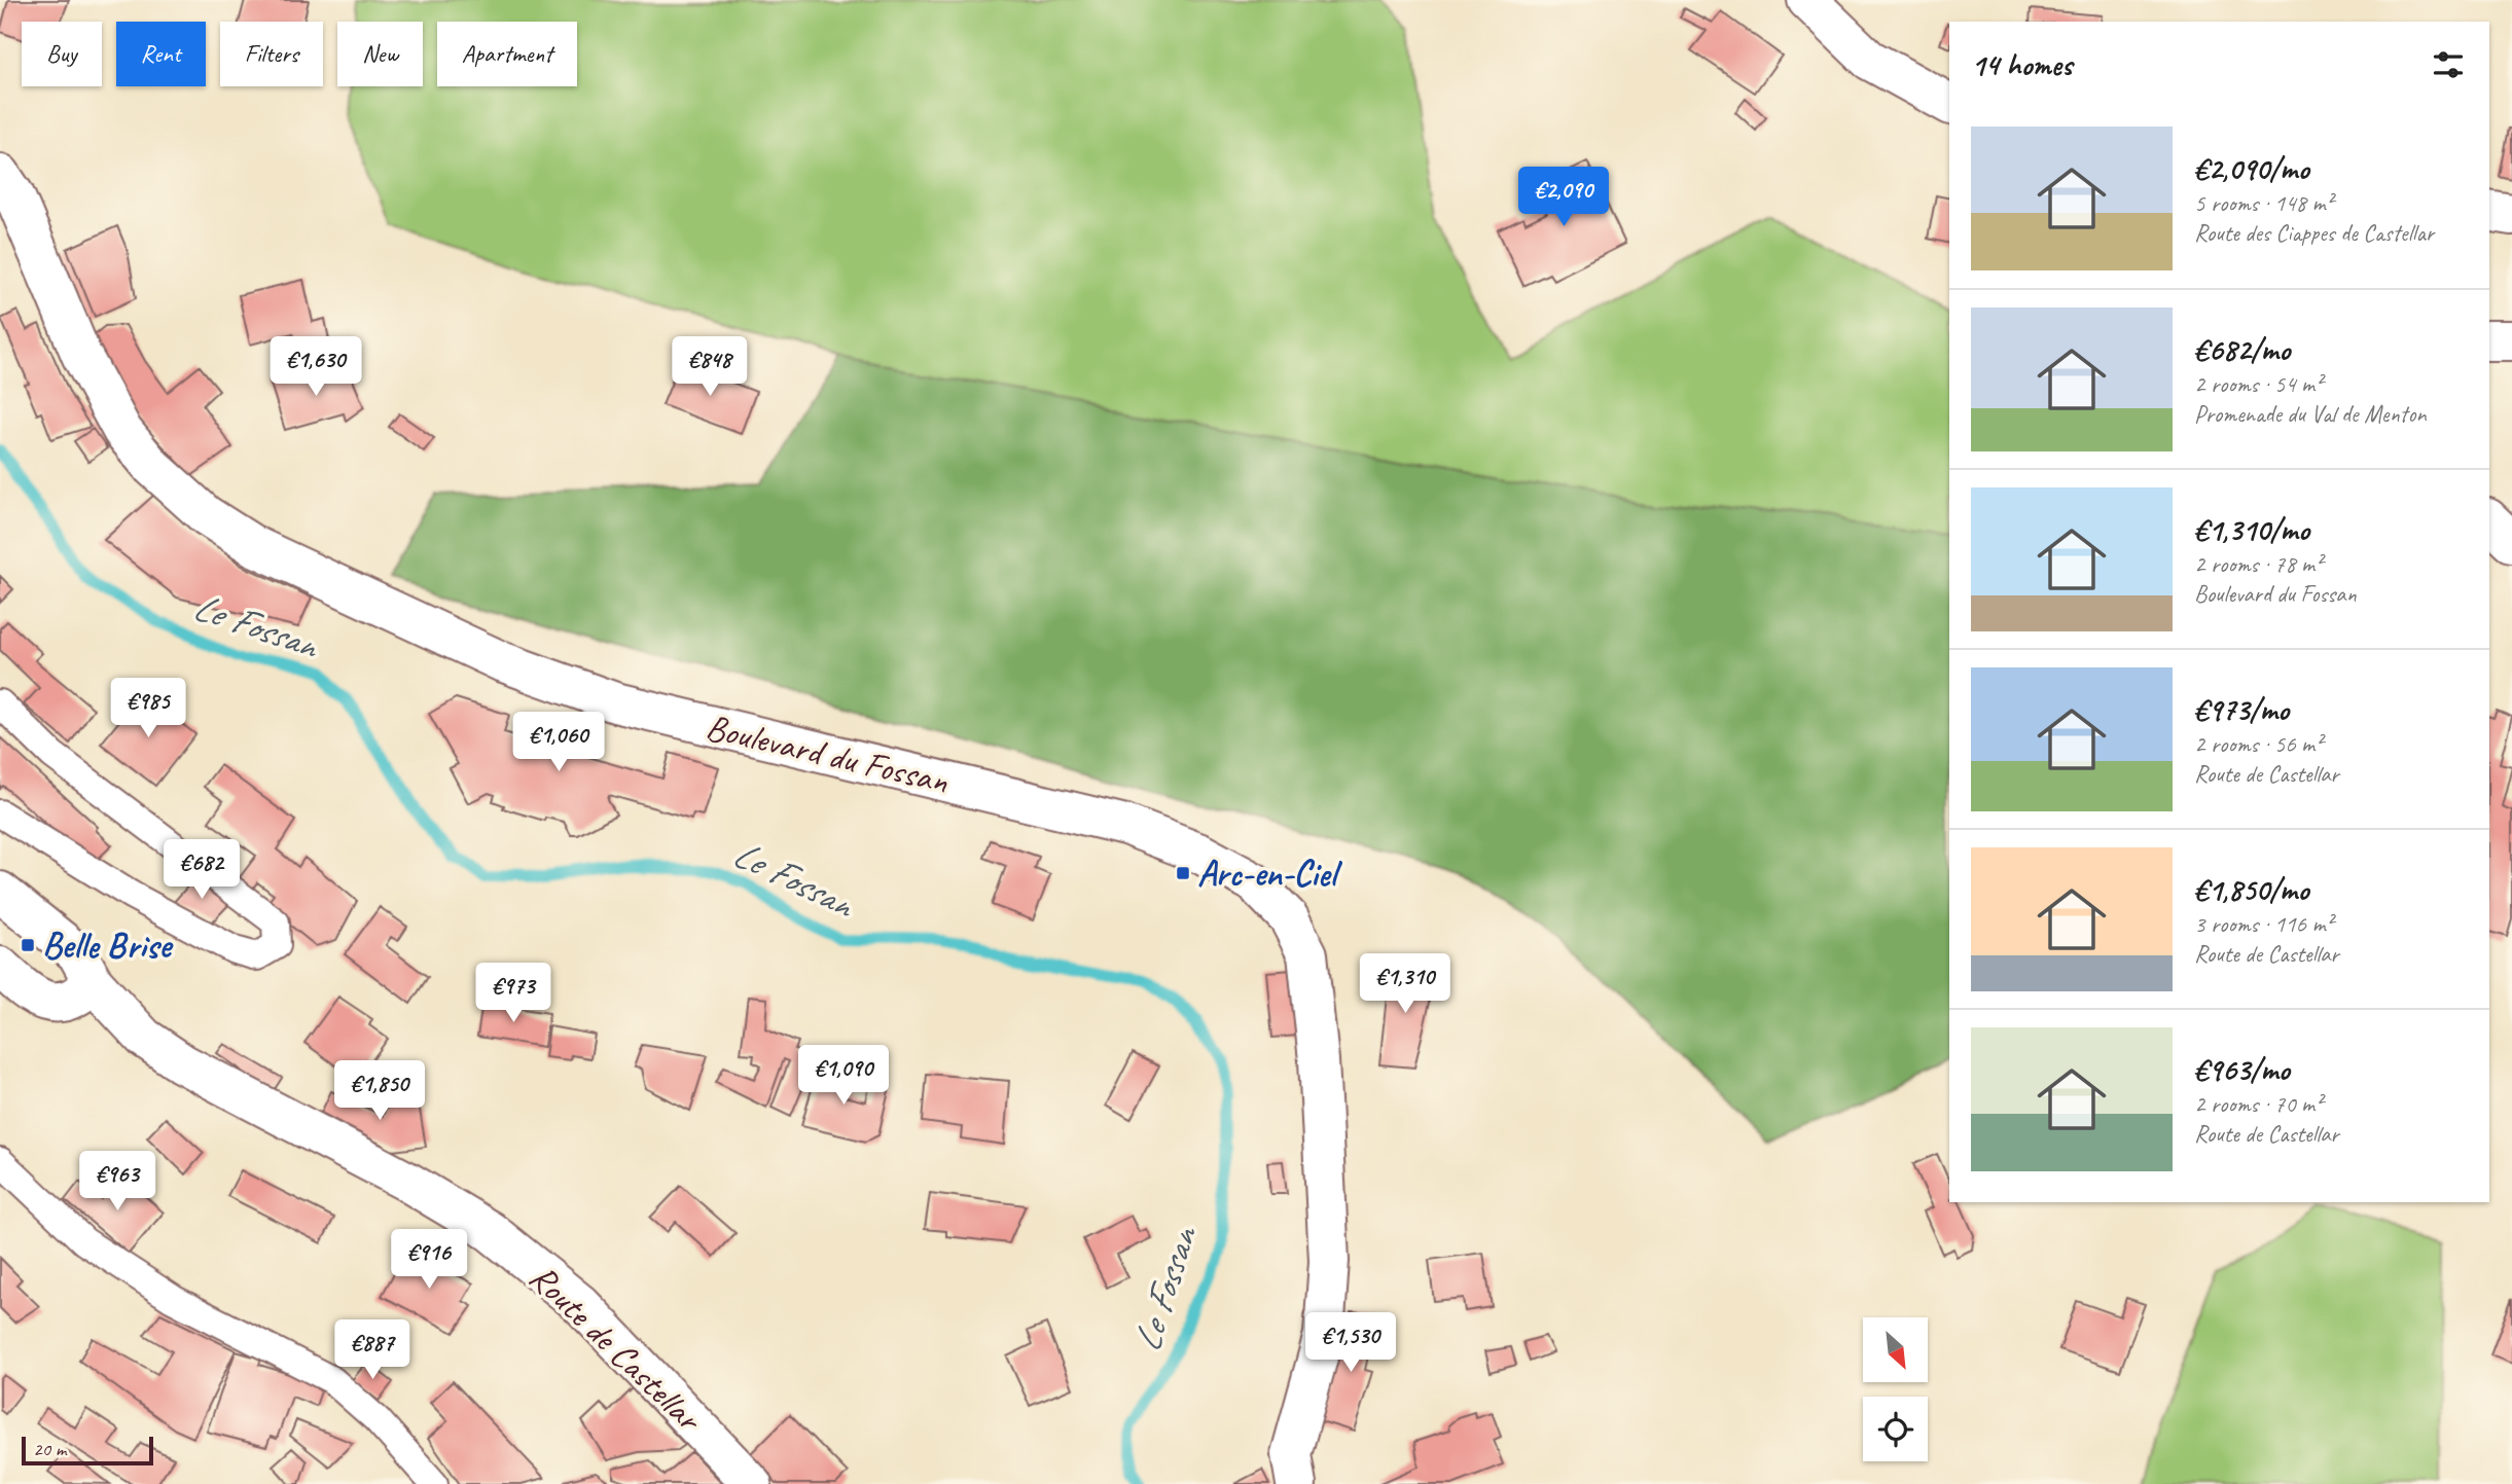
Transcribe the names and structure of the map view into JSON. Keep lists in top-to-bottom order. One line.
{"streets":{"street":["Boulevard du Fossan","Route de Castellar"]},"water":["Le Fossan"],"places":{"transit":["Arc-en-Ciel","Belle Brise"]},"scale_bar":"20 m","north":"bottom right","page":{"chip":["Buy","Rent","Filters","New","Apartment"],"heading":"14 homes","list":[{"name":"€2,090/mo","note":"5 rooms · 148 m² · Route des Ciappes de Castellar"},{"name":"€682/mo","note":"2 rooms · 54 m² · Promenade du Val de Menton"},{"name":"€1,310/mo","note":"2 rooms · 78 m² · Boulevard du Fossan"},{"name":"€973/mo","note":"2 rooms · 56 m² · Route de Castellar"},{"name":"€1,850/mo","note":"3 rooms · 116 m² · Route de Castellar"},{"name":"€963/mo","note":"2 rooms · 70 m² · Route de Castellar"}],"price":["€2,090","€1,630","€848","€985","€1,060","€682","€1,310","€973","€1,090","€1,850","€963","€916","€1,530","€887"],"scale":"20 m"}}
